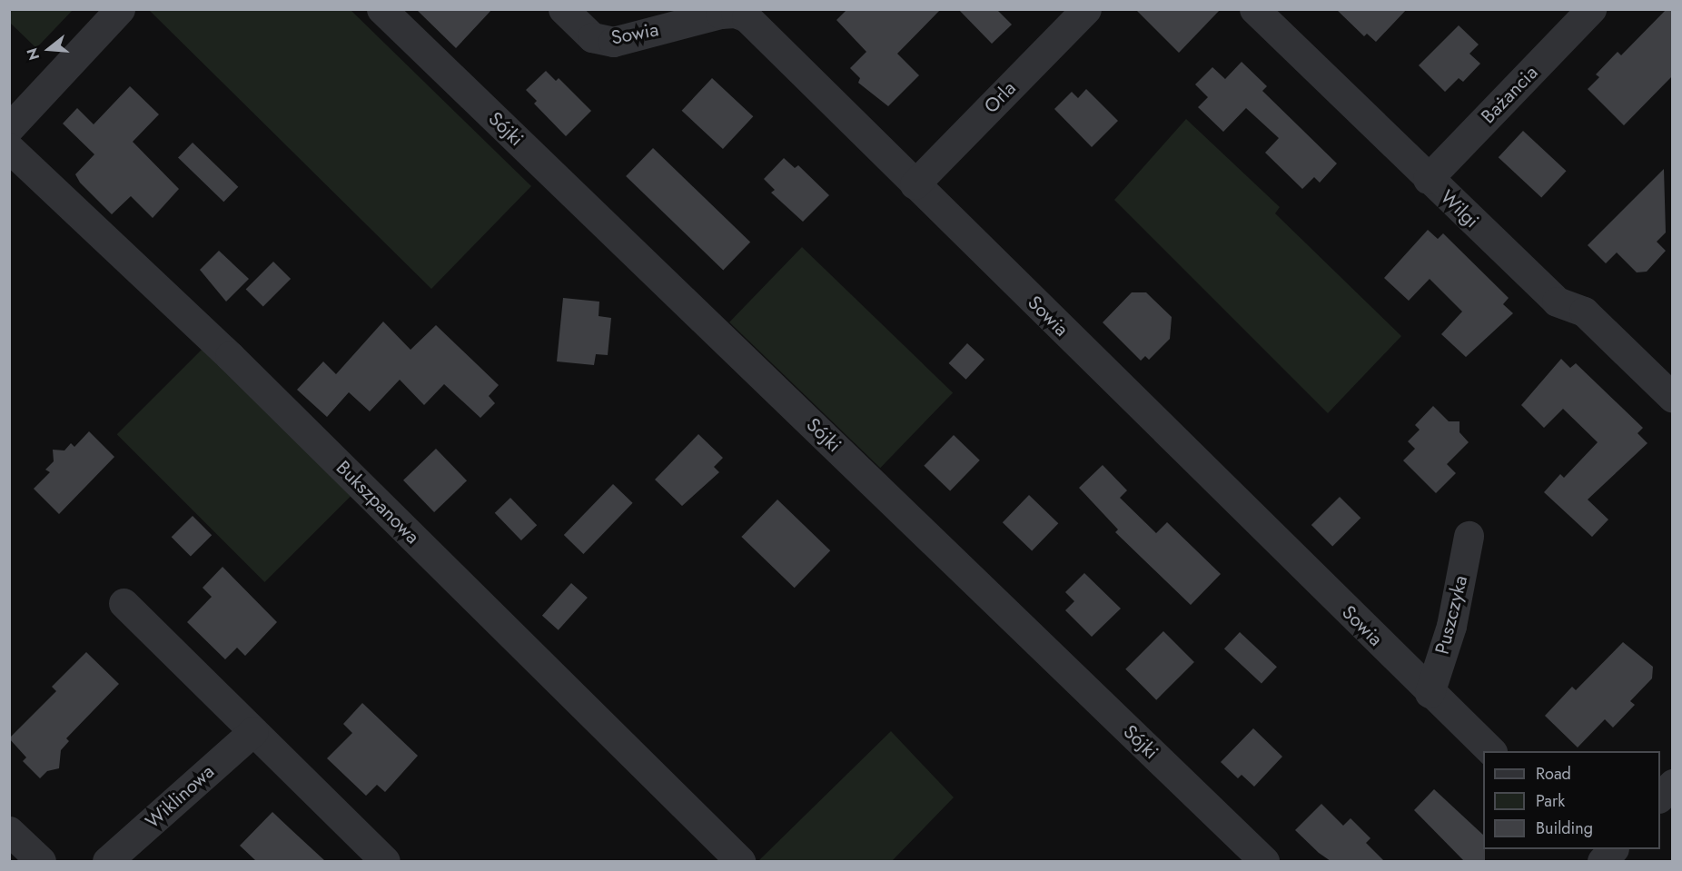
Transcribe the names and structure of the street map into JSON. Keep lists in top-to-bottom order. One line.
{"streets":{"street":["Sowia","Bażancia","Orla","Sójki","Wilgi","Bukszpanowa","Puszczyka","Wiklinowa"]},"crossings":[["Sowia","Orla"],["Sowia","Puszczyka"],["Bażancia","Wilgi"]],"legend":["Road","Park","Building"],"north":"left"}
